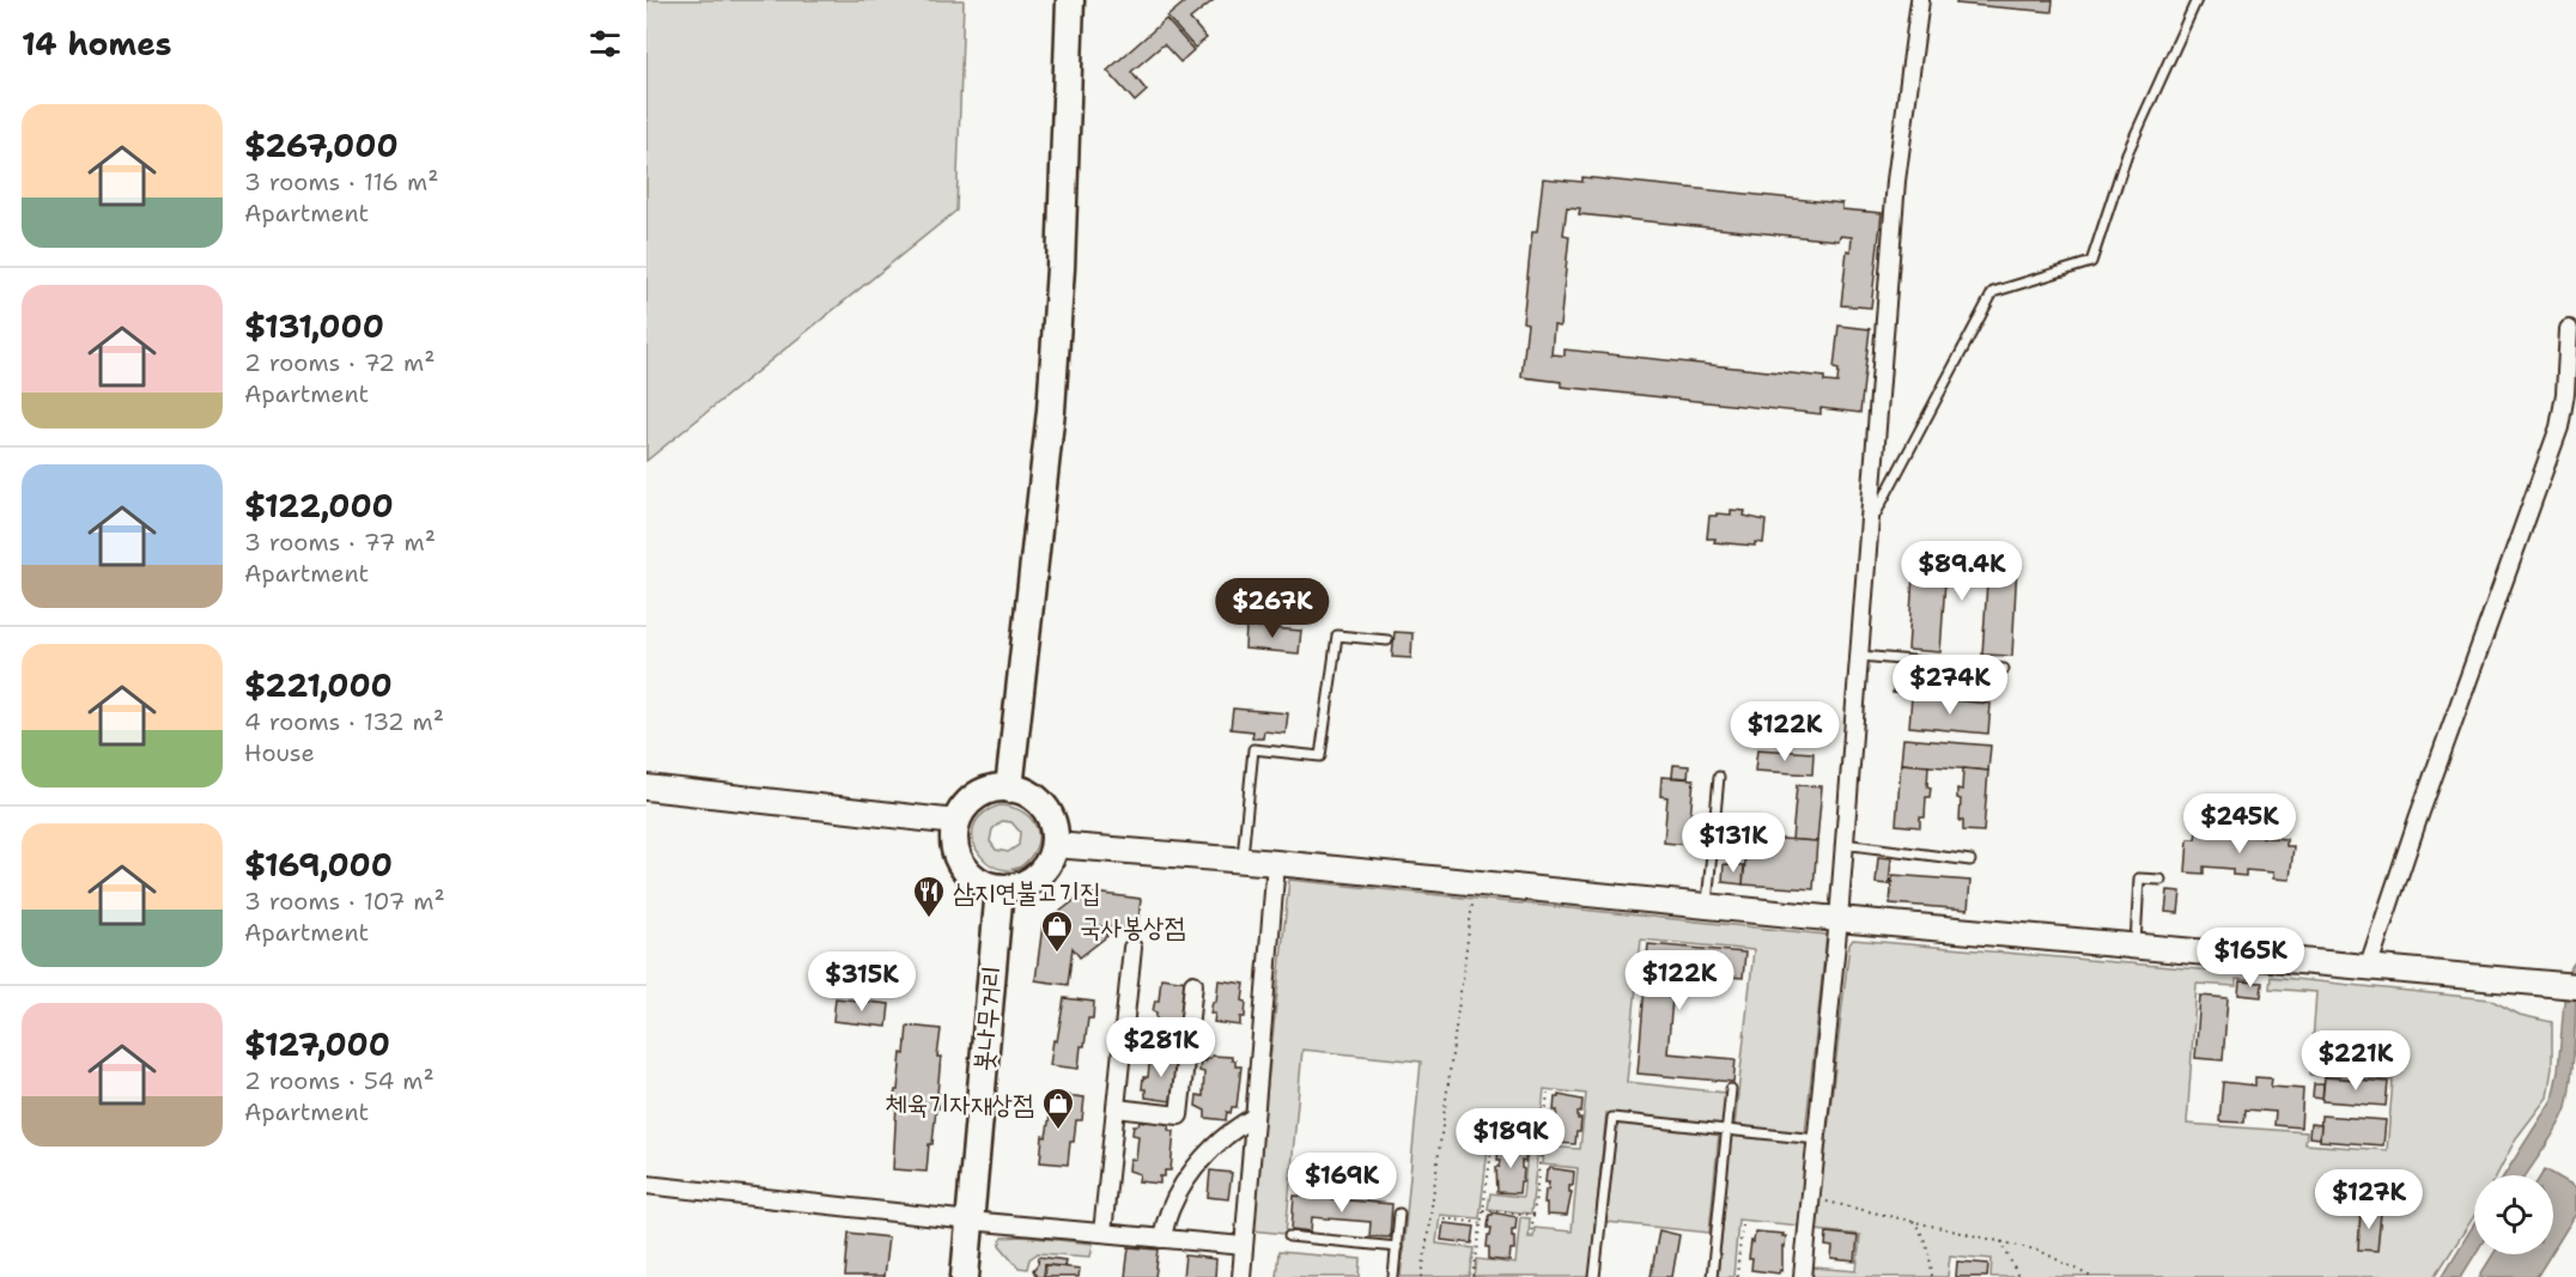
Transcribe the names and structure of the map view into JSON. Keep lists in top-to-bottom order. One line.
{"streets":{"main road":["봇나무거리"]},"places":{"restaurant":["삼지연불고기집"],"shop":["국사봉상점","체육기자재상점"]},"page":{"heading":"14 homes","list":[{"name":"$267,000","note":"3 rooms · 116 m² · Apartment"},{"name":"$131,000","note":"2 rooms · 72 m² · Apartment"},{"name":"$122,000","note":"3 rooms · 77 m² · Apartment"},{"name":"$221,000","note":"4 rooms · 132 m² · House"},{"name":"$169,000","note":"3 rooms · 107 m² · Apartment"},{"name":"$127,000","note":"2 rooms · 54 m² · Apartment"}],"price":["$89.4K","$267K","$274K","$122K","$245K","$131K","$165K","$122K","$315K","$281K","$221K","$189K","$169K","$127K"]}}
